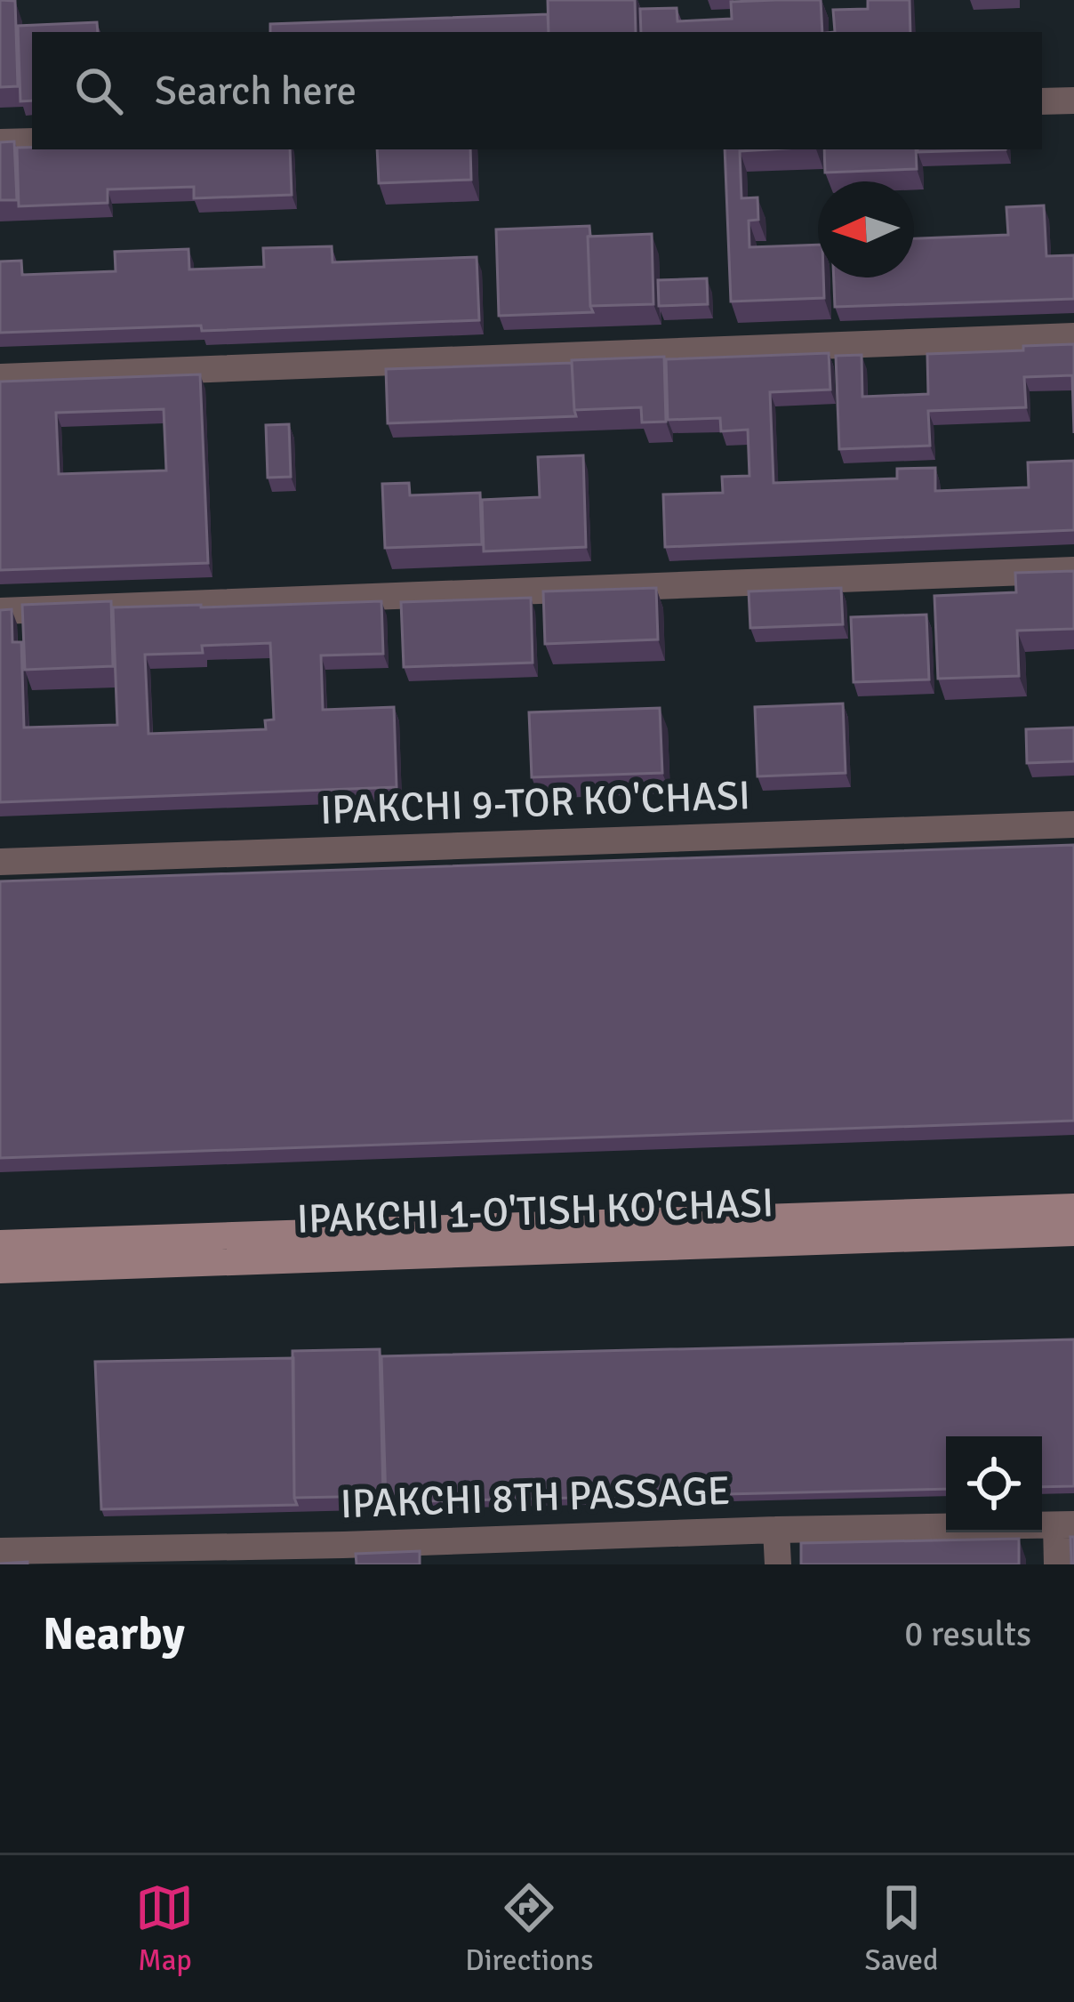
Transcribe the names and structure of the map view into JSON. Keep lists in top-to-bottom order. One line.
{"streets":{"main road":["IPAKCHI 1-O'TISH KO'CHASI"],"street":["IPAKCHI 9-TOR KO'CHASI","IPAKCHI 8TH PASSAGE"]},"north":"left","page":{"search":"Search here","heading":["Nearby","0 results"],"nav":["Map","Directions","Saved"]}}
